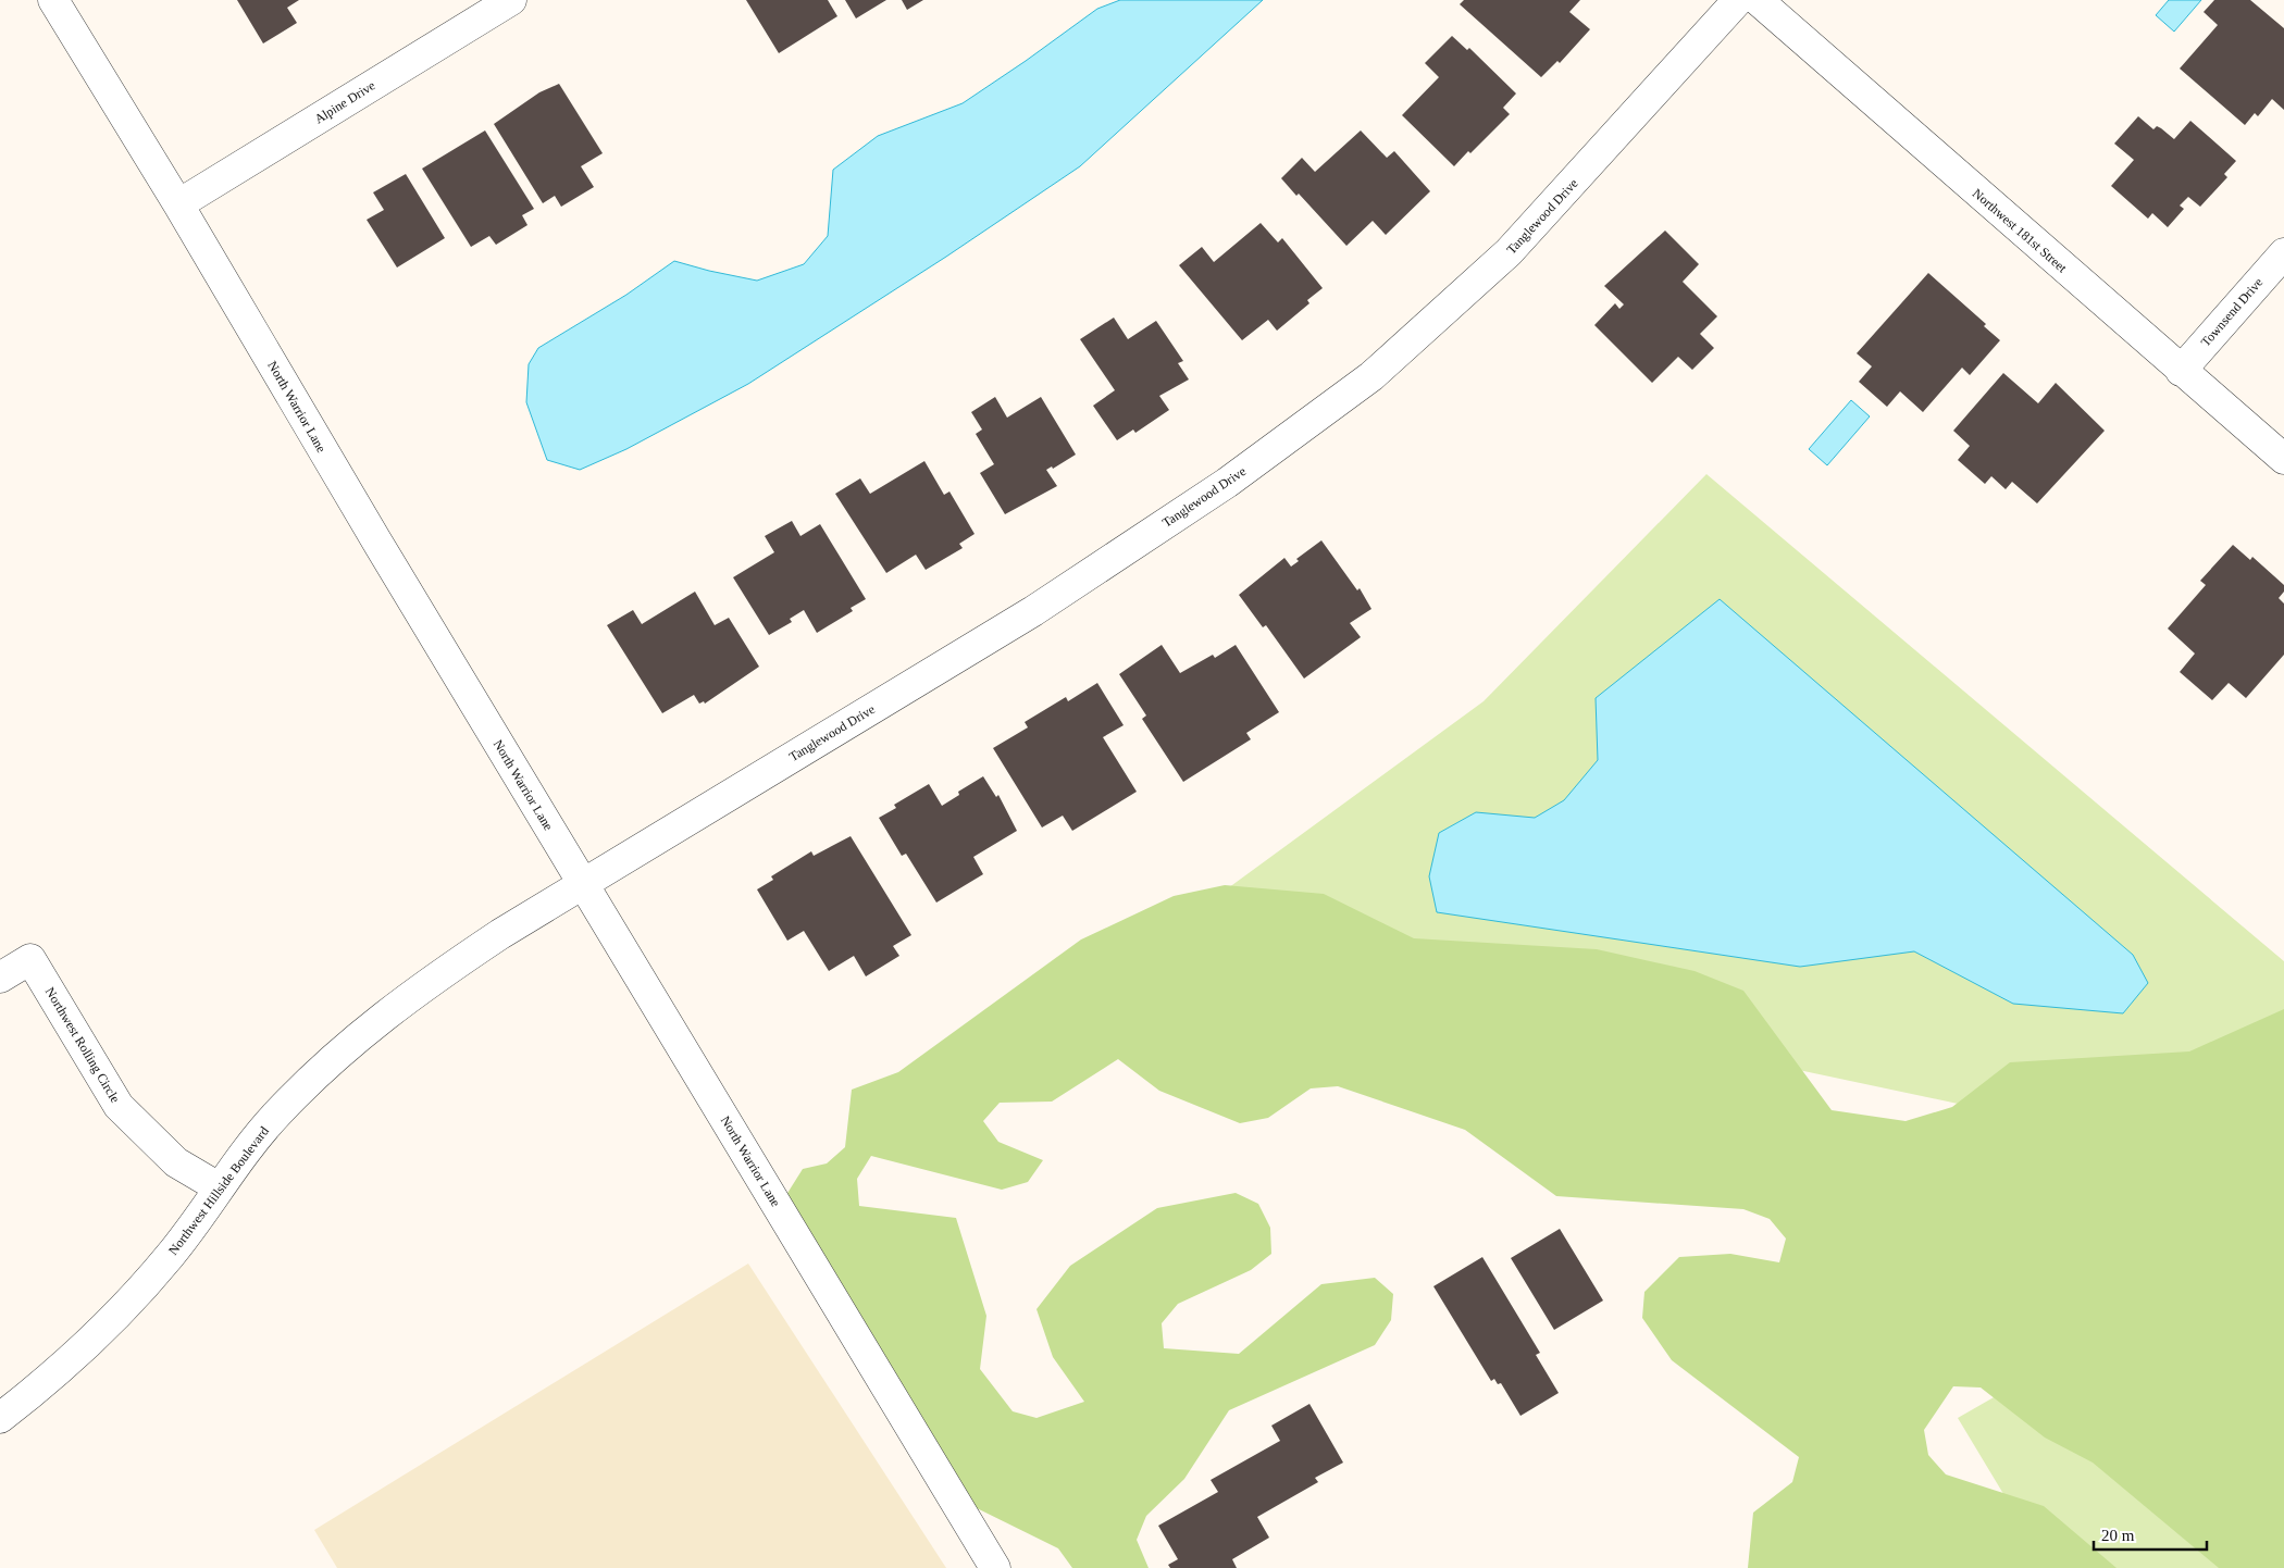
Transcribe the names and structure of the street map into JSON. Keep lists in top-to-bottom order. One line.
{"streets":{"street":["Alpine Drive","Tanglewood Drive","Northwest 181st Street","Townsend Drive","North Warrior Lane","Northwest Rolling Circle","Northwest Hillside Boulevard"]},"crossings":[["Alpine Drive","North Warrior Lane"],["Tanglewood Drive","North Warrior Lane"],["Tanglewood Drive","Northwest Hillside Boulevard"],["Northwest 181st Street","Townsend Drive"],["North Warrior Lane","Northwest Hillside Boulevard"],["Northwest Rolling Circle","Northwest Hillside Boulevard"]],"scale_bar":"20 m"}
